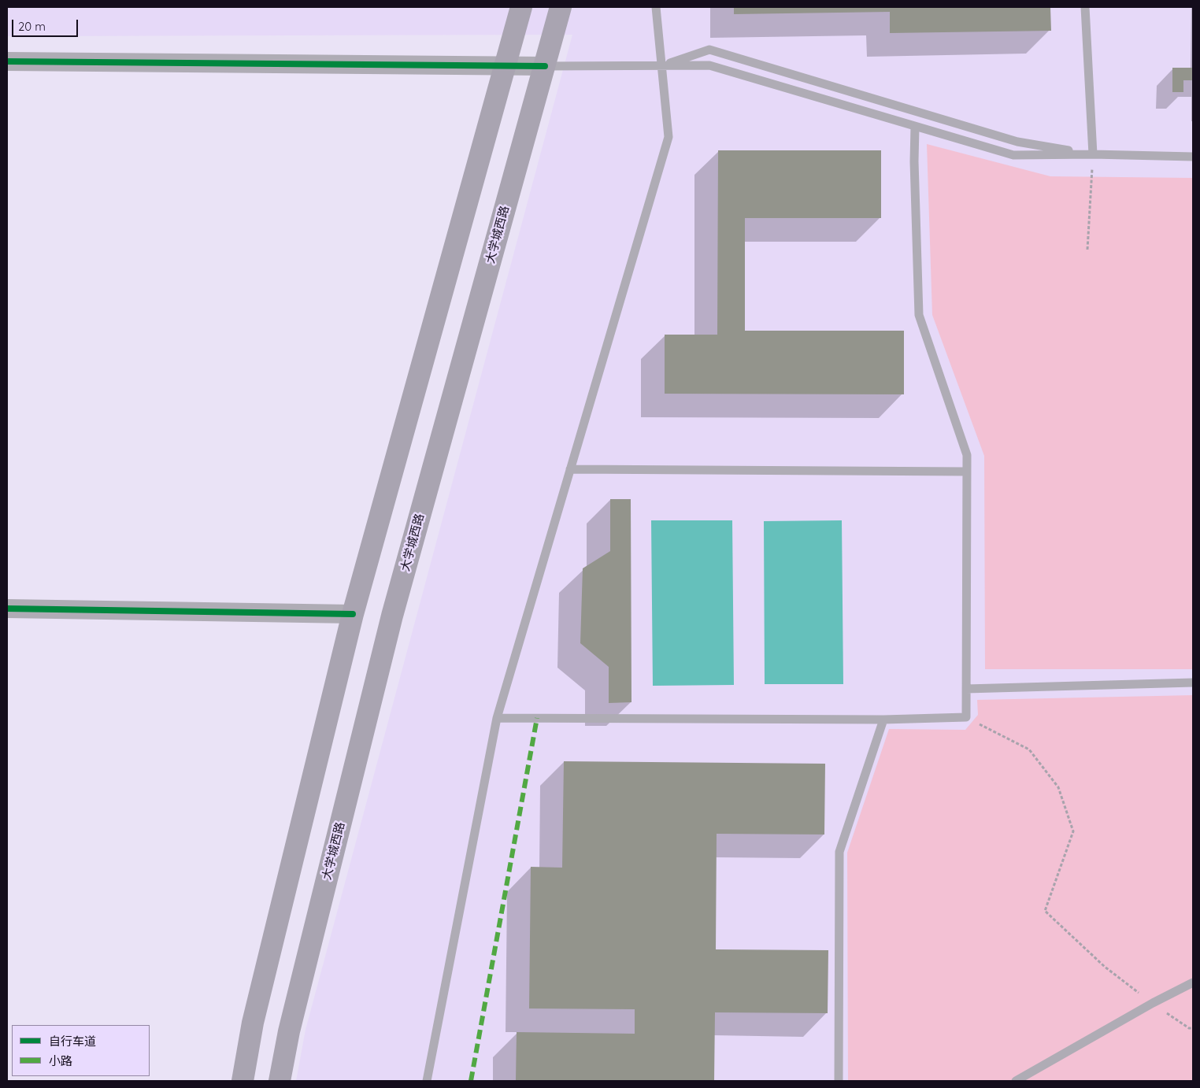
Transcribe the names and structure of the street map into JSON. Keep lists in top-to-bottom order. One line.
{"streets":{"main road":["大学城西路"]},"legend":["自行车道","小路"],"scale_bar":"20 m"}
